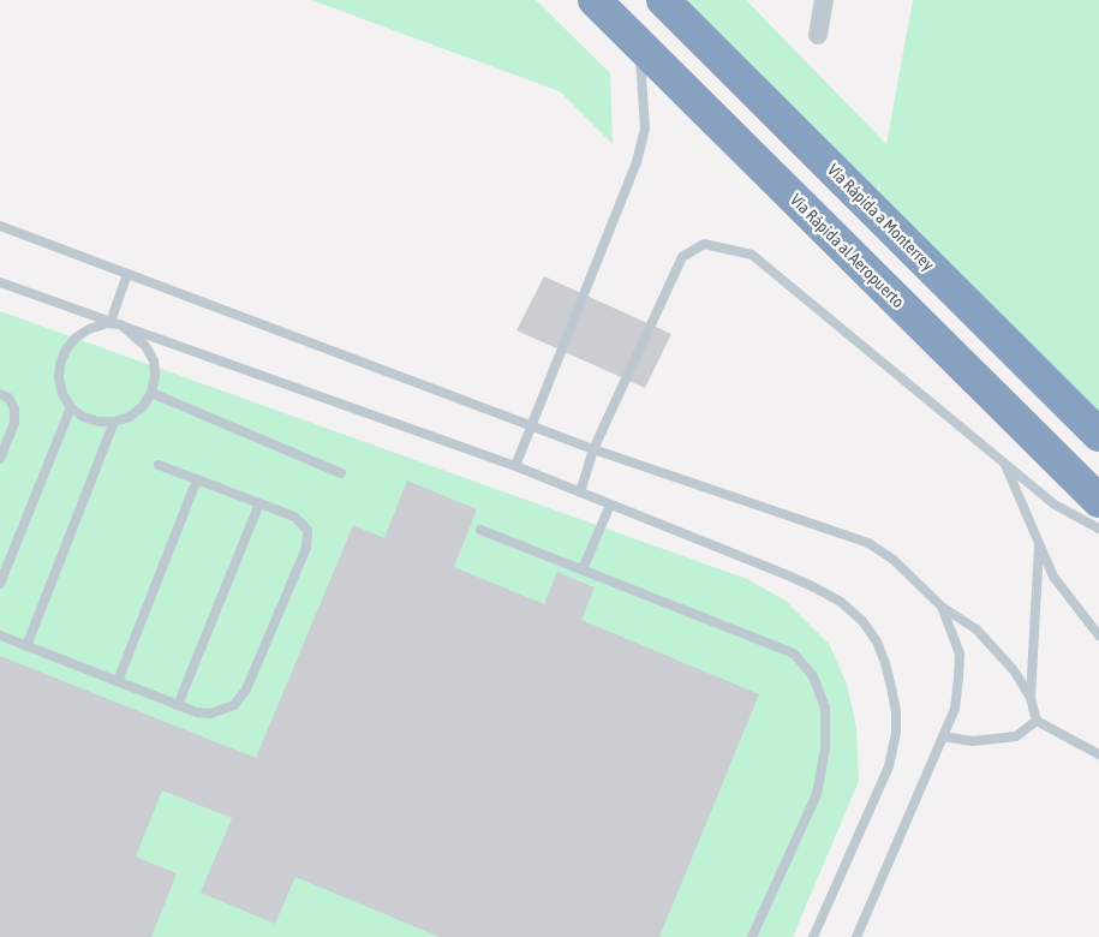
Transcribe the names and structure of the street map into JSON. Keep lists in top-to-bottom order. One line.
{"streets":{"highway":["Vía Rápida a Monterrey","Vía Rápida al Aeropuerto"]}}
